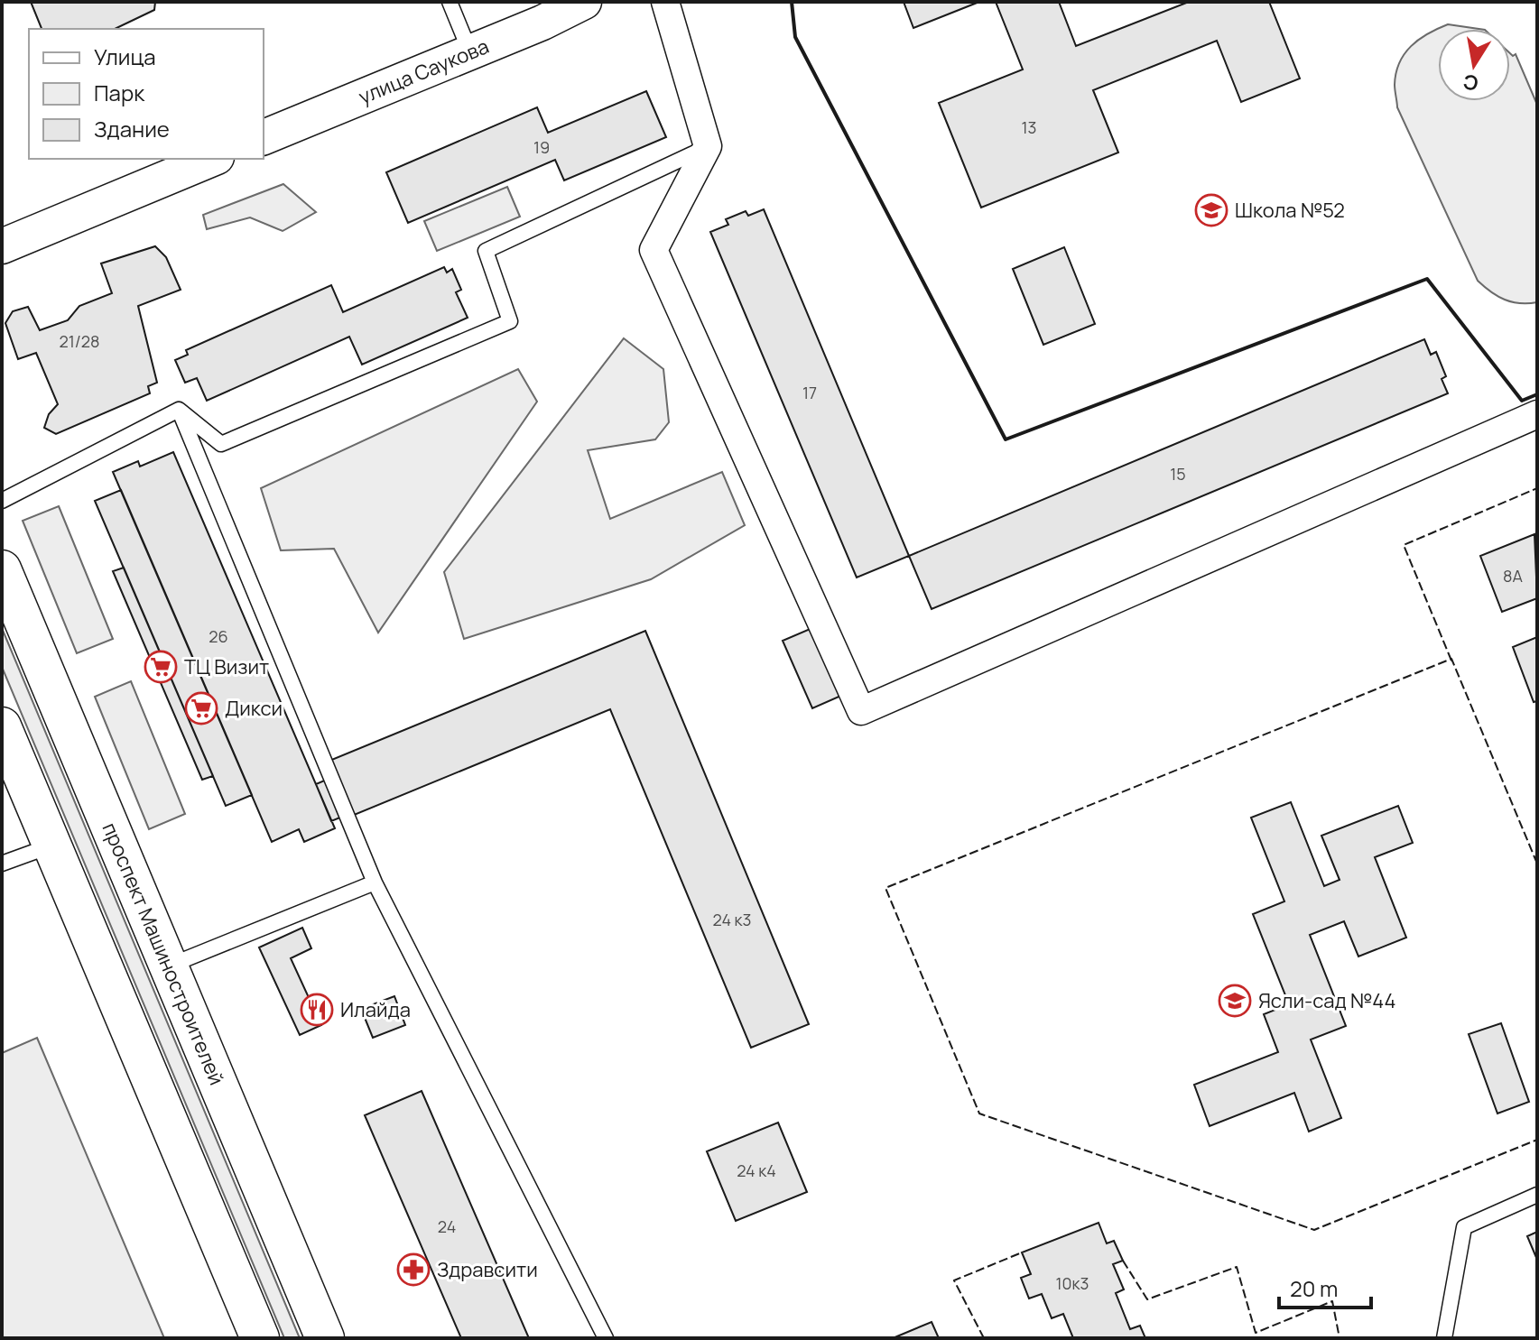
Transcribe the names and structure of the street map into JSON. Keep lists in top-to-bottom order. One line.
{"streets":{"main road":["проспект Машиностроителей"],"street":["улица Саукова"]},"places":{"school or university":["Школа №52","Ясли-сад №44"],"supermarket":["ТЦ Визит","Дикси"],"restaurant":["Илайда"],"pharmacy":["Здравсити"]},"house_numbers":["13","19","21/28","17","15","8А","26","24 к3","24 к4","24","10к3"],"legend":["Улица","Парк","Здание"],"scale_bar":"20 m","north":"bottom"}
